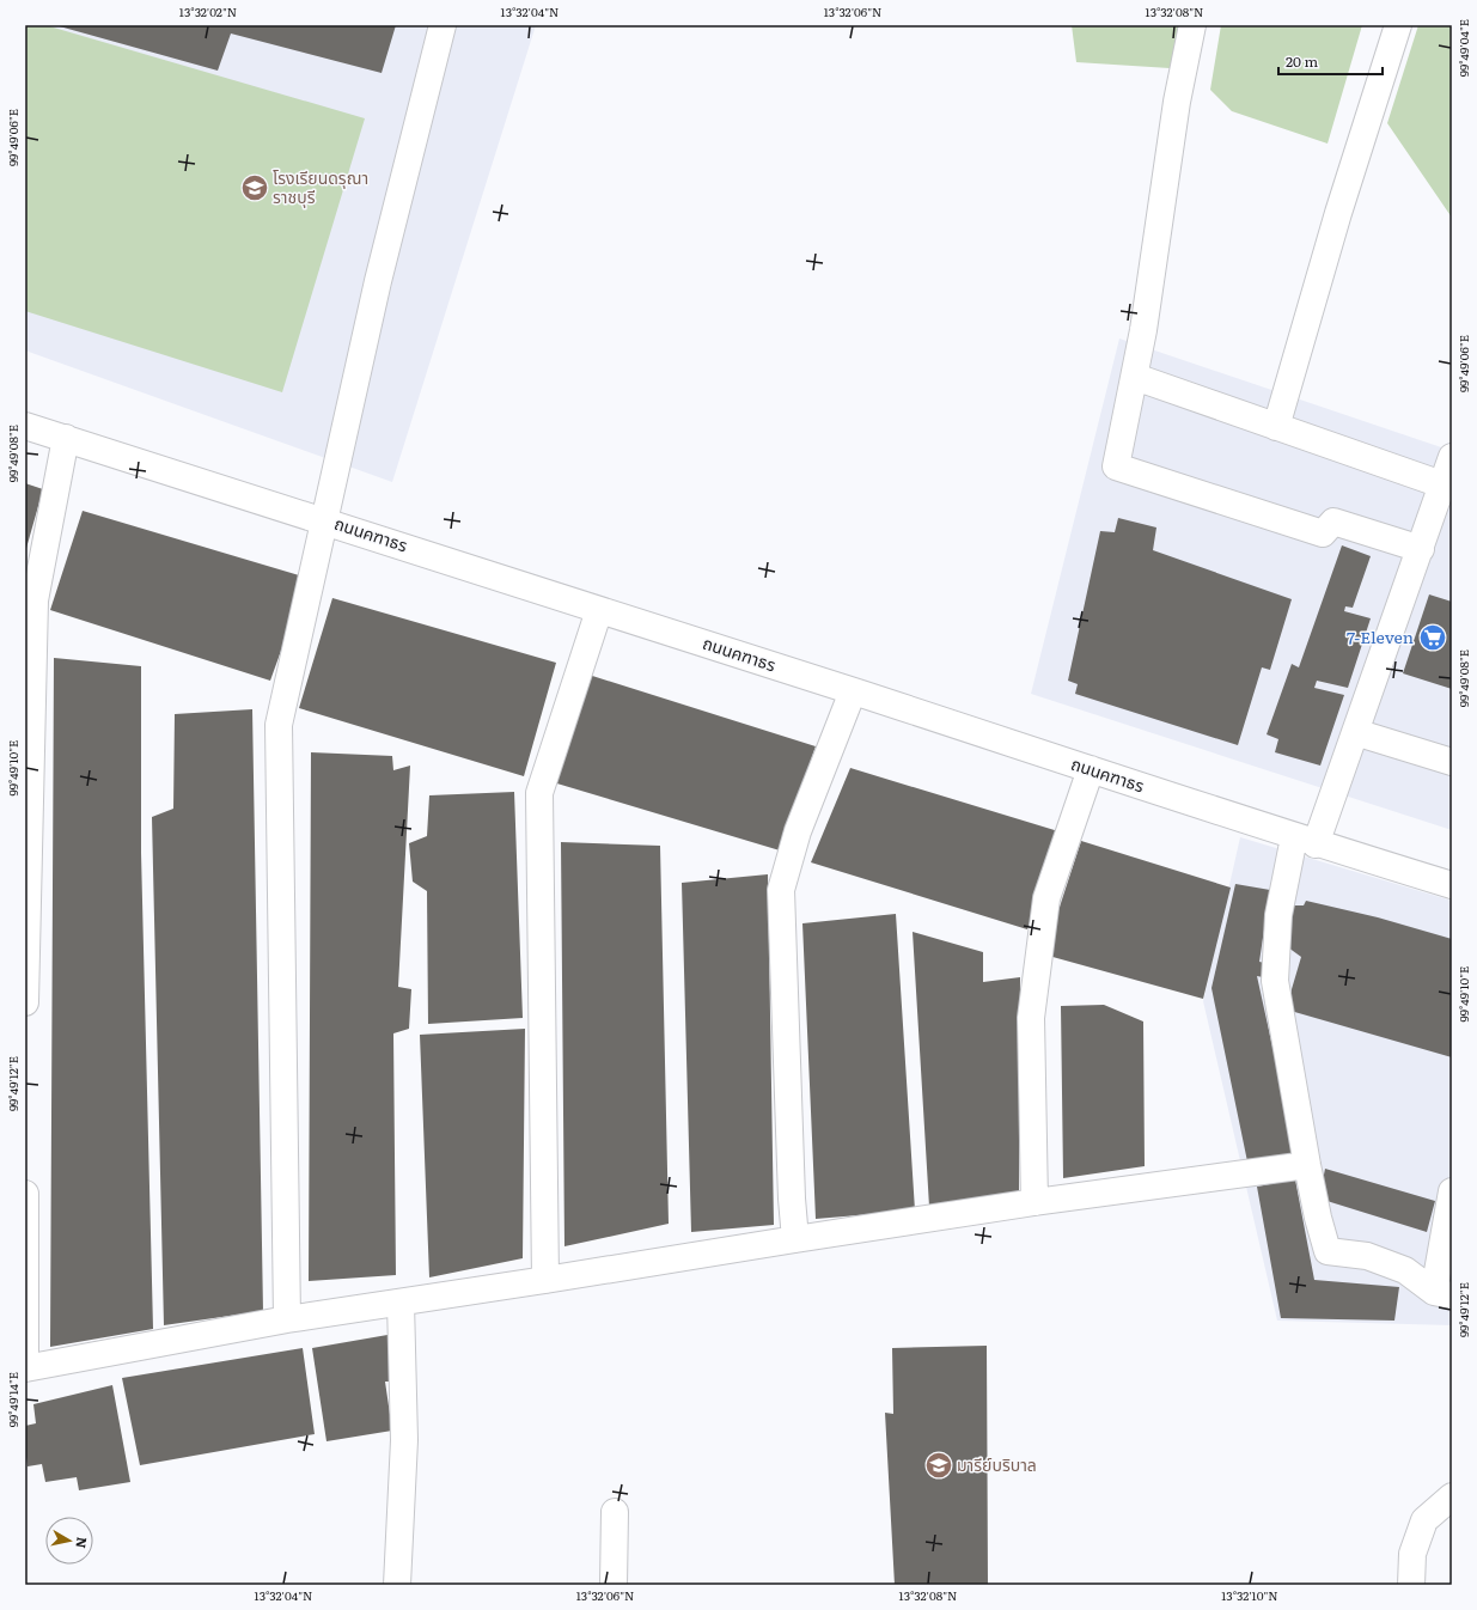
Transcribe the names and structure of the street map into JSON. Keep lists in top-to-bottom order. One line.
{"streets":{"street":["ถนนคฑาธร"]},"places":{"school or university":["โรงเรียนดรุณา ราชบุรี","มารีย์บริบาล"],"supermarket":["7-Eleven"]},"scale_bar":"20 m","north":"right","coordinates":["13°32'02\"N","13°32'04\"N","13°32'06\"N","13°32'08\"N","99°49'04\"E","99°49'06\"E","99°49'08\"E","99°49'10\"E","99°49'12\"E","99°49'14\"E","13°32'10\"N"]}
